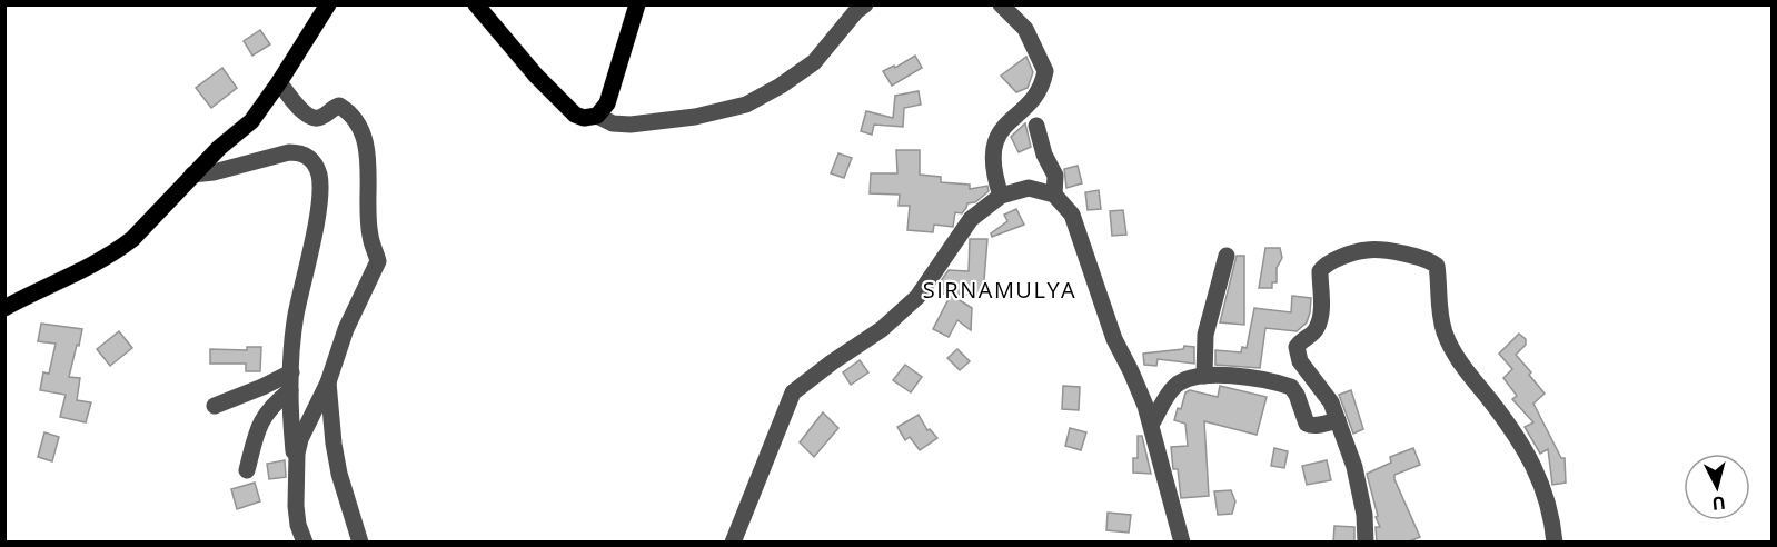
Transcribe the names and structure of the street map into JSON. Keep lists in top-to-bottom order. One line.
{"districts":["SIRNAMULYA"],"north":"bottom"}
